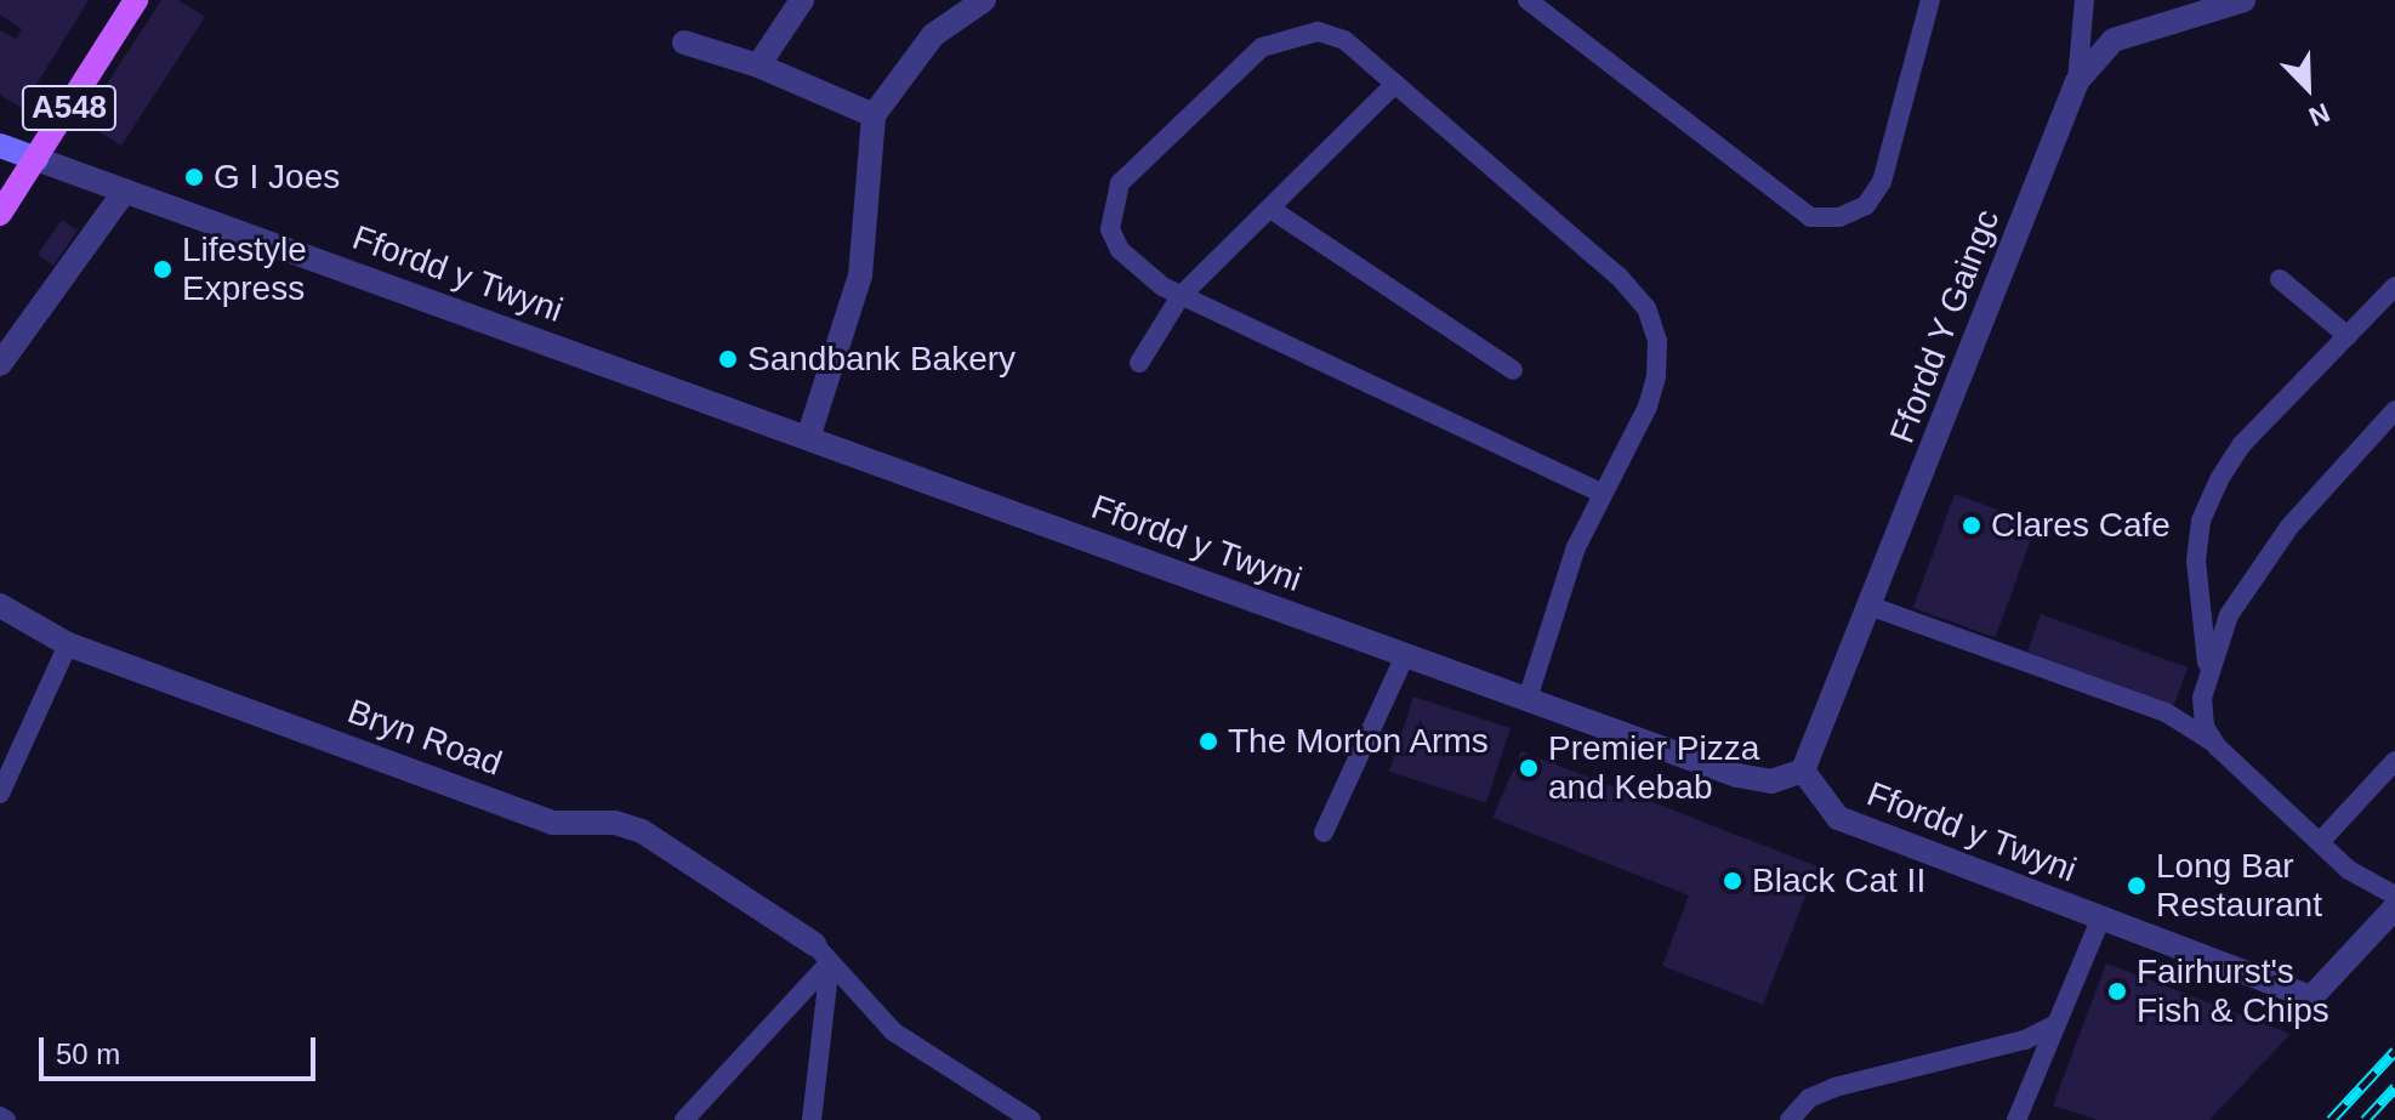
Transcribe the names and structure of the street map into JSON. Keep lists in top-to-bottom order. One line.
{"streets":{"main road":["A548"],"street":["Ffordd y Twyni","Ffordd Y Gaingc","Bryn Road"]},"crossings":[["A548","Ffordd y Twyni"],["Ffordd y Twyni","Ffordd Y Gaingc"]],"places":["G I Joes","Lifestyle Express","Sandbank Bakery","Clares Cafe","The Morton Arms","Premier Pizza and Kebab","Black Cat II","Long Bar Restaurant","Fairhurst's Fish & Chips"],"scale_bar":"50 m","north":"bottom right"}
